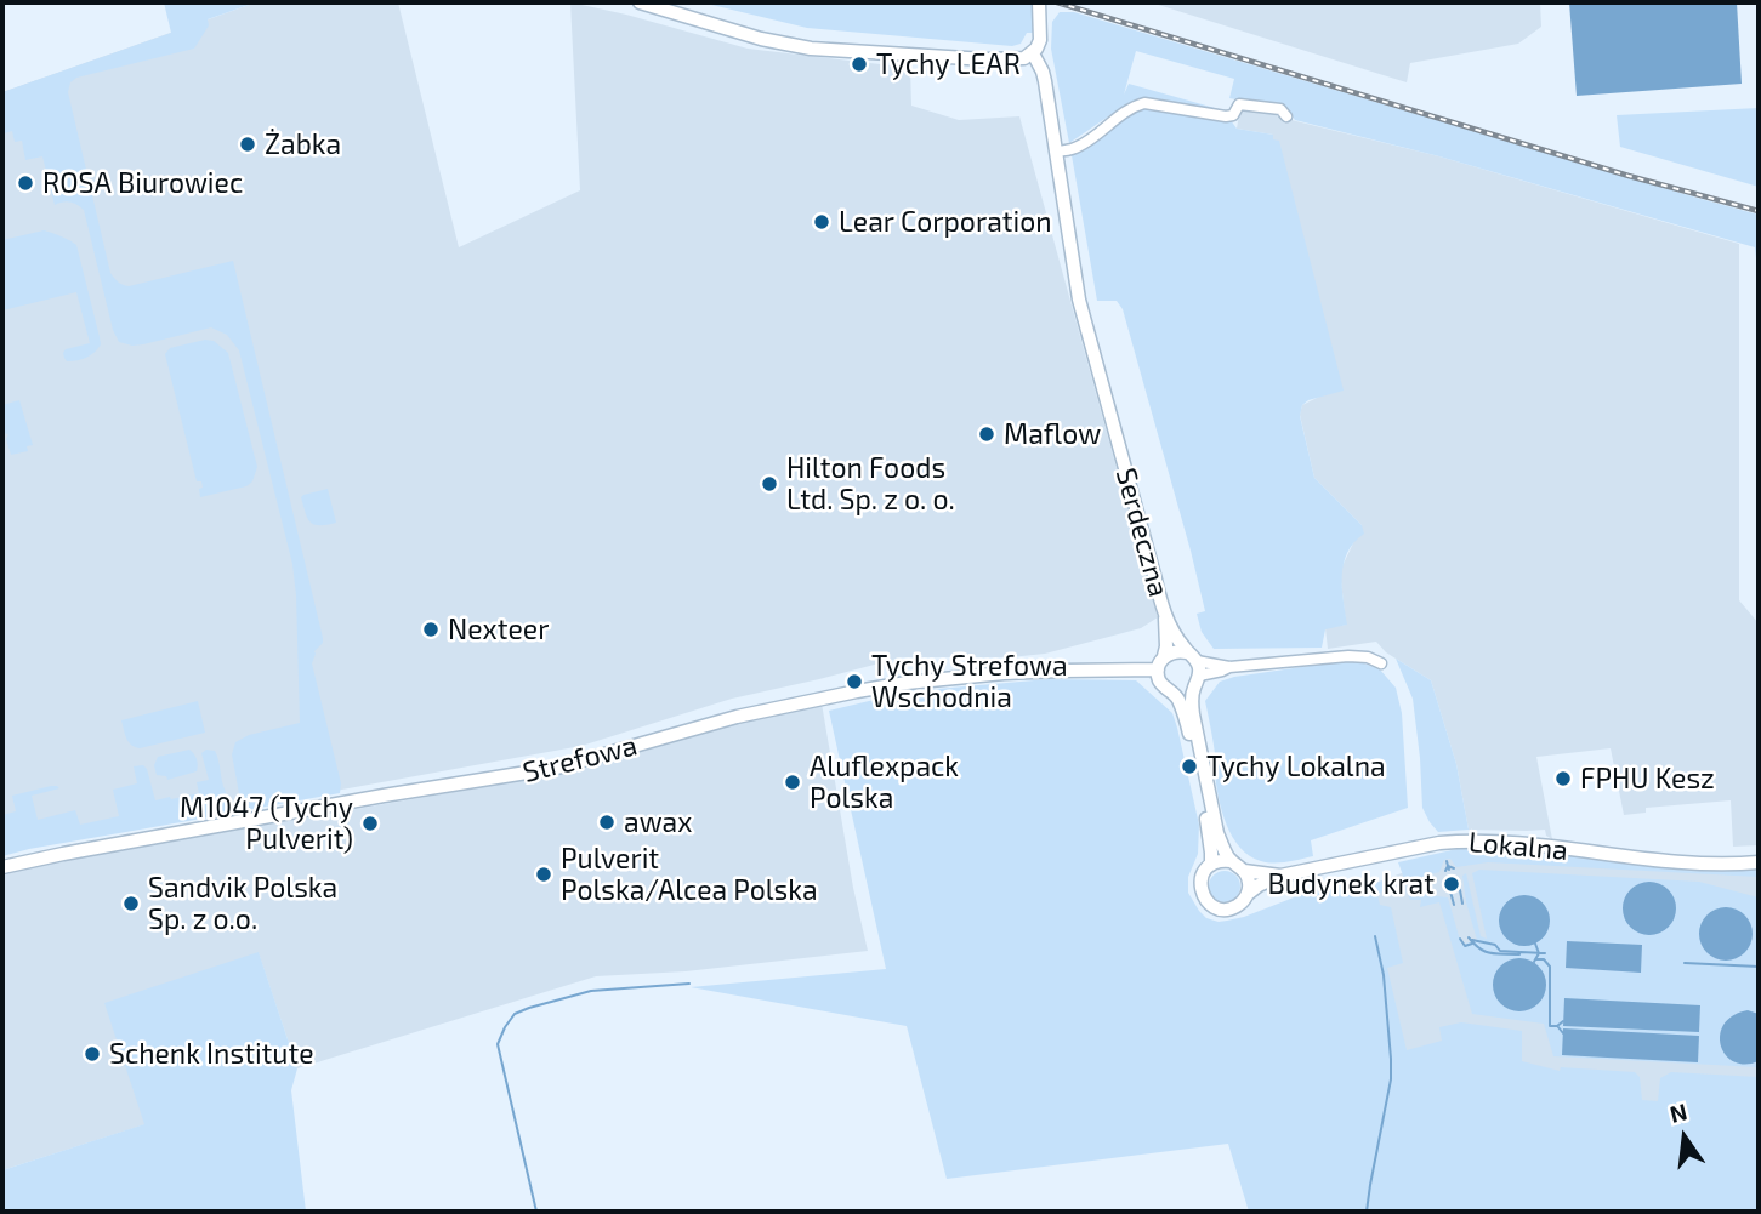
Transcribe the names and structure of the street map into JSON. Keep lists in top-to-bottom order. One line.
{"streets":{"street":["Serdeczna","Strefowa","Lokalna"]},"crossings":[["Serdeczna","Strefowa"]],"places":["Tychy LEAR","Żabka","ROSA Biurowiec","Lear Corporation","Maflow","Hilton Foods Ltd. Sp. z o. o.","Nexteer","Tychy Strefowa Wschodnia","Tychy Lokalna","FPHU Kesz","Aluflexpack Polska","awax","M1047 (Tychy Pulverit)","Pulverit Polska/Alcea Polska","Budynek krat","Sandvik Polska Sp. z o.o.","Schenk Institute"],"north":"top"}
